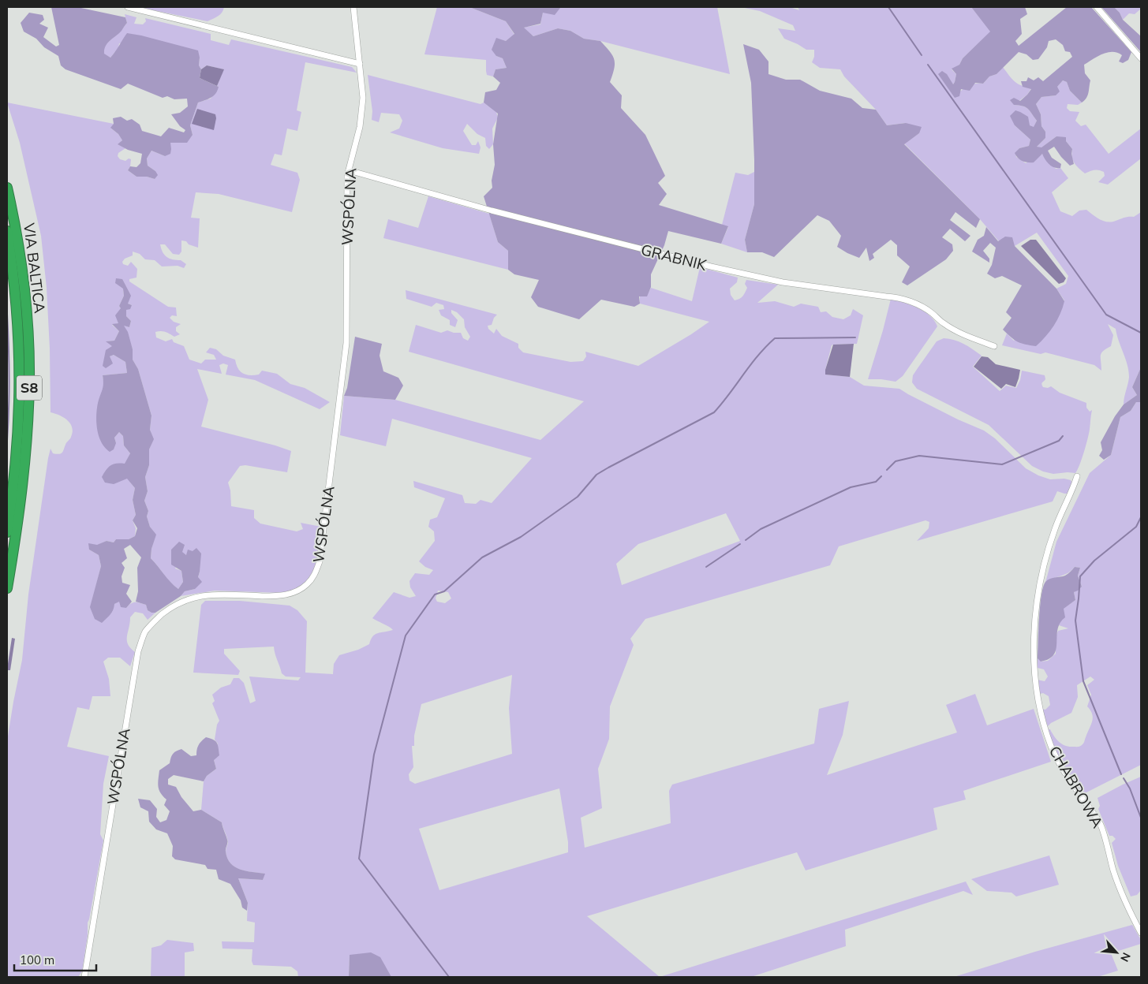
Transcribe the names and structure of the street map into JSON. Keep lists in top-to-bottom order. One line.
{"streets":{"highway":["VIA BALTICA","S8"],"street":["WSPÓLNA","GRABNIK","CHABROWA"]},"crossings":[["WSPÓLNA","GRABNIK"]],"scale_bar":"100 m","north":"bottom right"}
